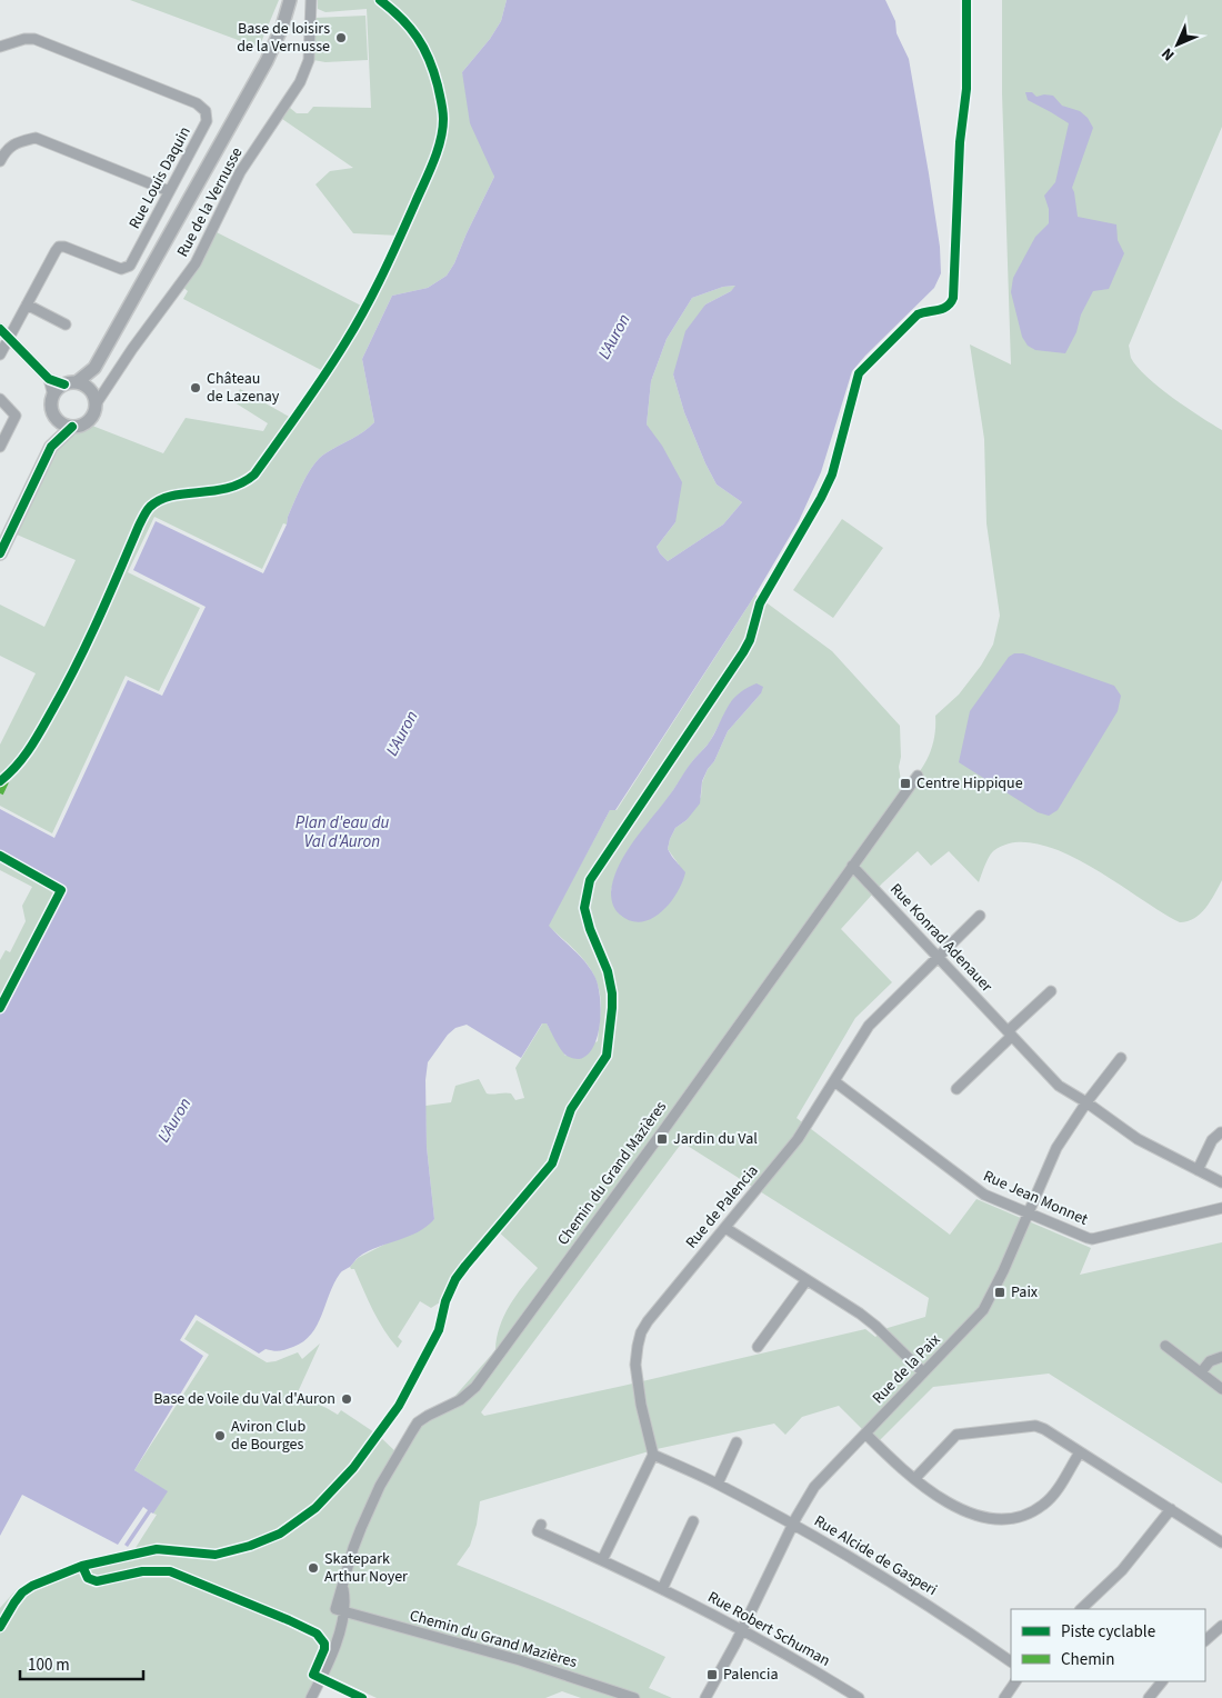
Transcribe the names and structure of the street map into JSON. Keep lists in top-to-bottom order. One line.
{"streets":{"street":["Rue Louis Daquin","Rue de la Vernusse","Rue Konrad Adenauer","Chemin du Grand Mazières","Rue Jean Monnet","Rue de Palencia","Rue de la Paix","Rue Alcide de Gasperi","Rue Robert Schuman"]},"crossings":[["Rue Konrad Adenauer","Chemin du Grand Mazières"],["Rue Konrad Adenauer","Rue de Palencia"],["Rue Konrad Adenauer","Rue de la Paix"],["Rue Jean Monnet","Rue de Palencia"],["Rue Jean Monnet","Rue de la Paix"],["Rue de Palencia","Rue Alcide de Gasperi"],["Rue de la Paix","Rue Alcide de Gasperi"],["Rue de la Paix","Rue Robert Schuman"]],"water":["L'Auron","Plan d'eau du Val d'Auron"],"places":{"other":["Base de loisirs de la Vernusse","Château de Lazenay","Base de Voile du Val d'Auron","Aviron Club de Bourges","Skatepark Arthur Noyer"],"transit":["Centre Hippique","Jardin du Val","Paix","Palencia"]},"legend":["Piste cyclable","Chemin"],"scale_bar":"100 m","north":"bottom left"}
